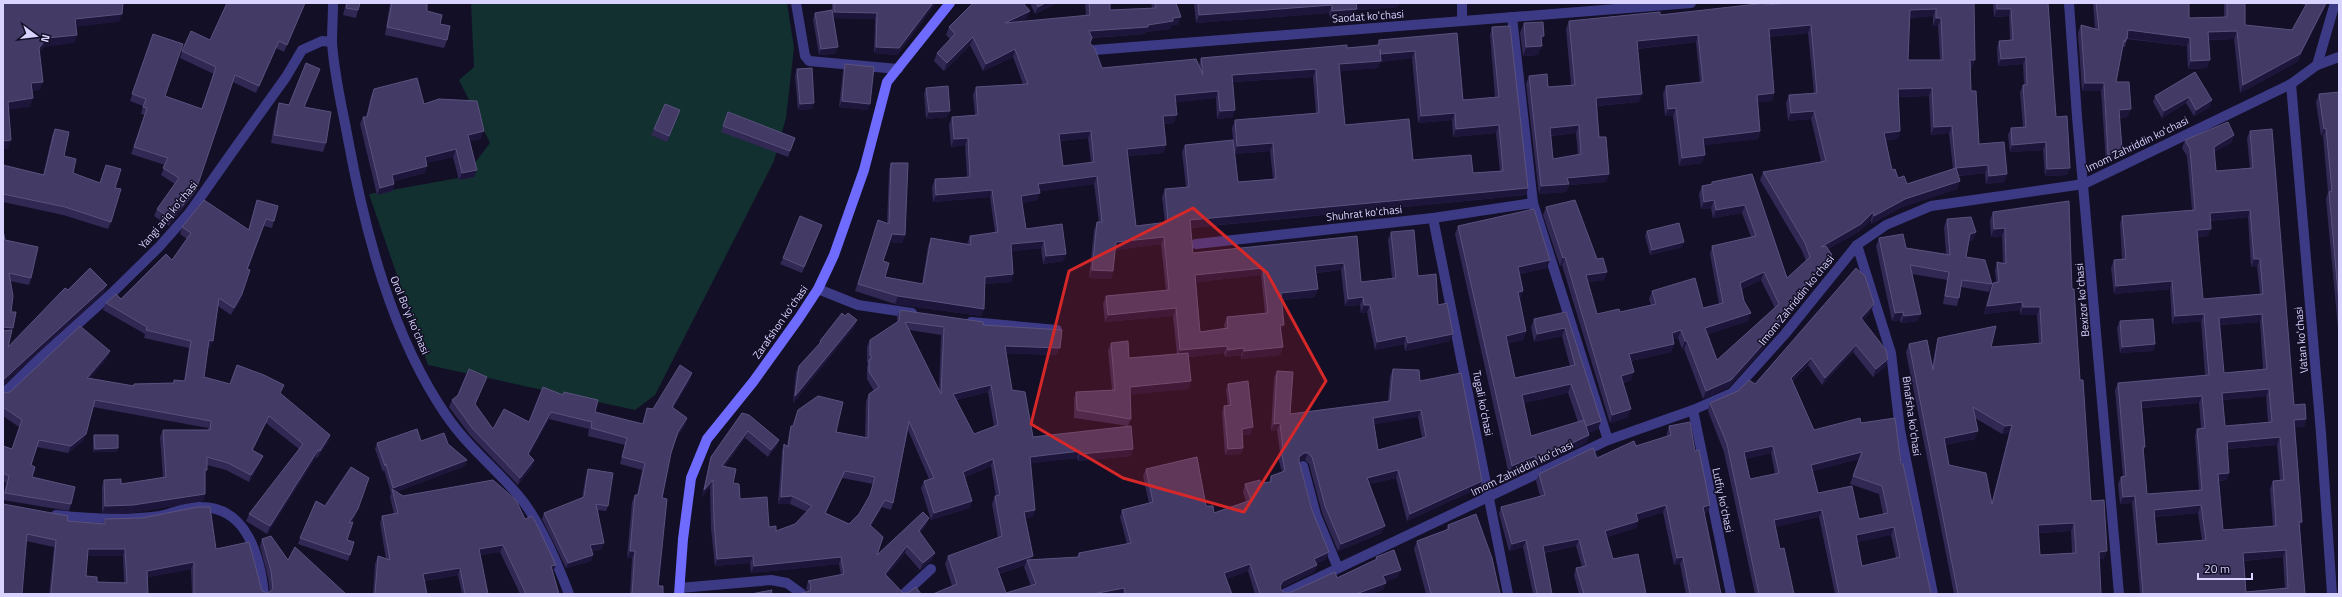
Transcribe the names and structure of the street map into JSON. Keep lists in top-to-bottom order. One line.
{"streets":{"main road":["Zarafshon koʻchasi"],"street":["Saodat koʻchasi","Imom Zahriddin koʻchasi","Shuhrat koʻchasi","Yangi ariq koʻchasi","Bexizor koʻchasi","Orol Boʻyi koʻchasi","Vatan koʻchasi","Tugali koʻchasi","Binafsha koʻchasi","Lutfiy koʻchasi"]},"crossings":[["Imom Zahriddin koʻchasi","Bexizor koʻchasi"],["Imom Zahriddin koʻchasi","Vatan koʻchasi"],["Imom Zahriddin koʻchasi","Tugali koʻchasi"],["Imom Zahriddin koʻchasi","Binafsha koʻchasi"],["Imom Zahriddin koʻchasi","Lutfiy koʻchasi"],["Shuhrat koʻchasi","Tugali koʻchasi"],["Yangi ariq koʻchasi","Orol Boʻyi koʻchasi"]],"scale_bar":"20 m","north":"right"}
